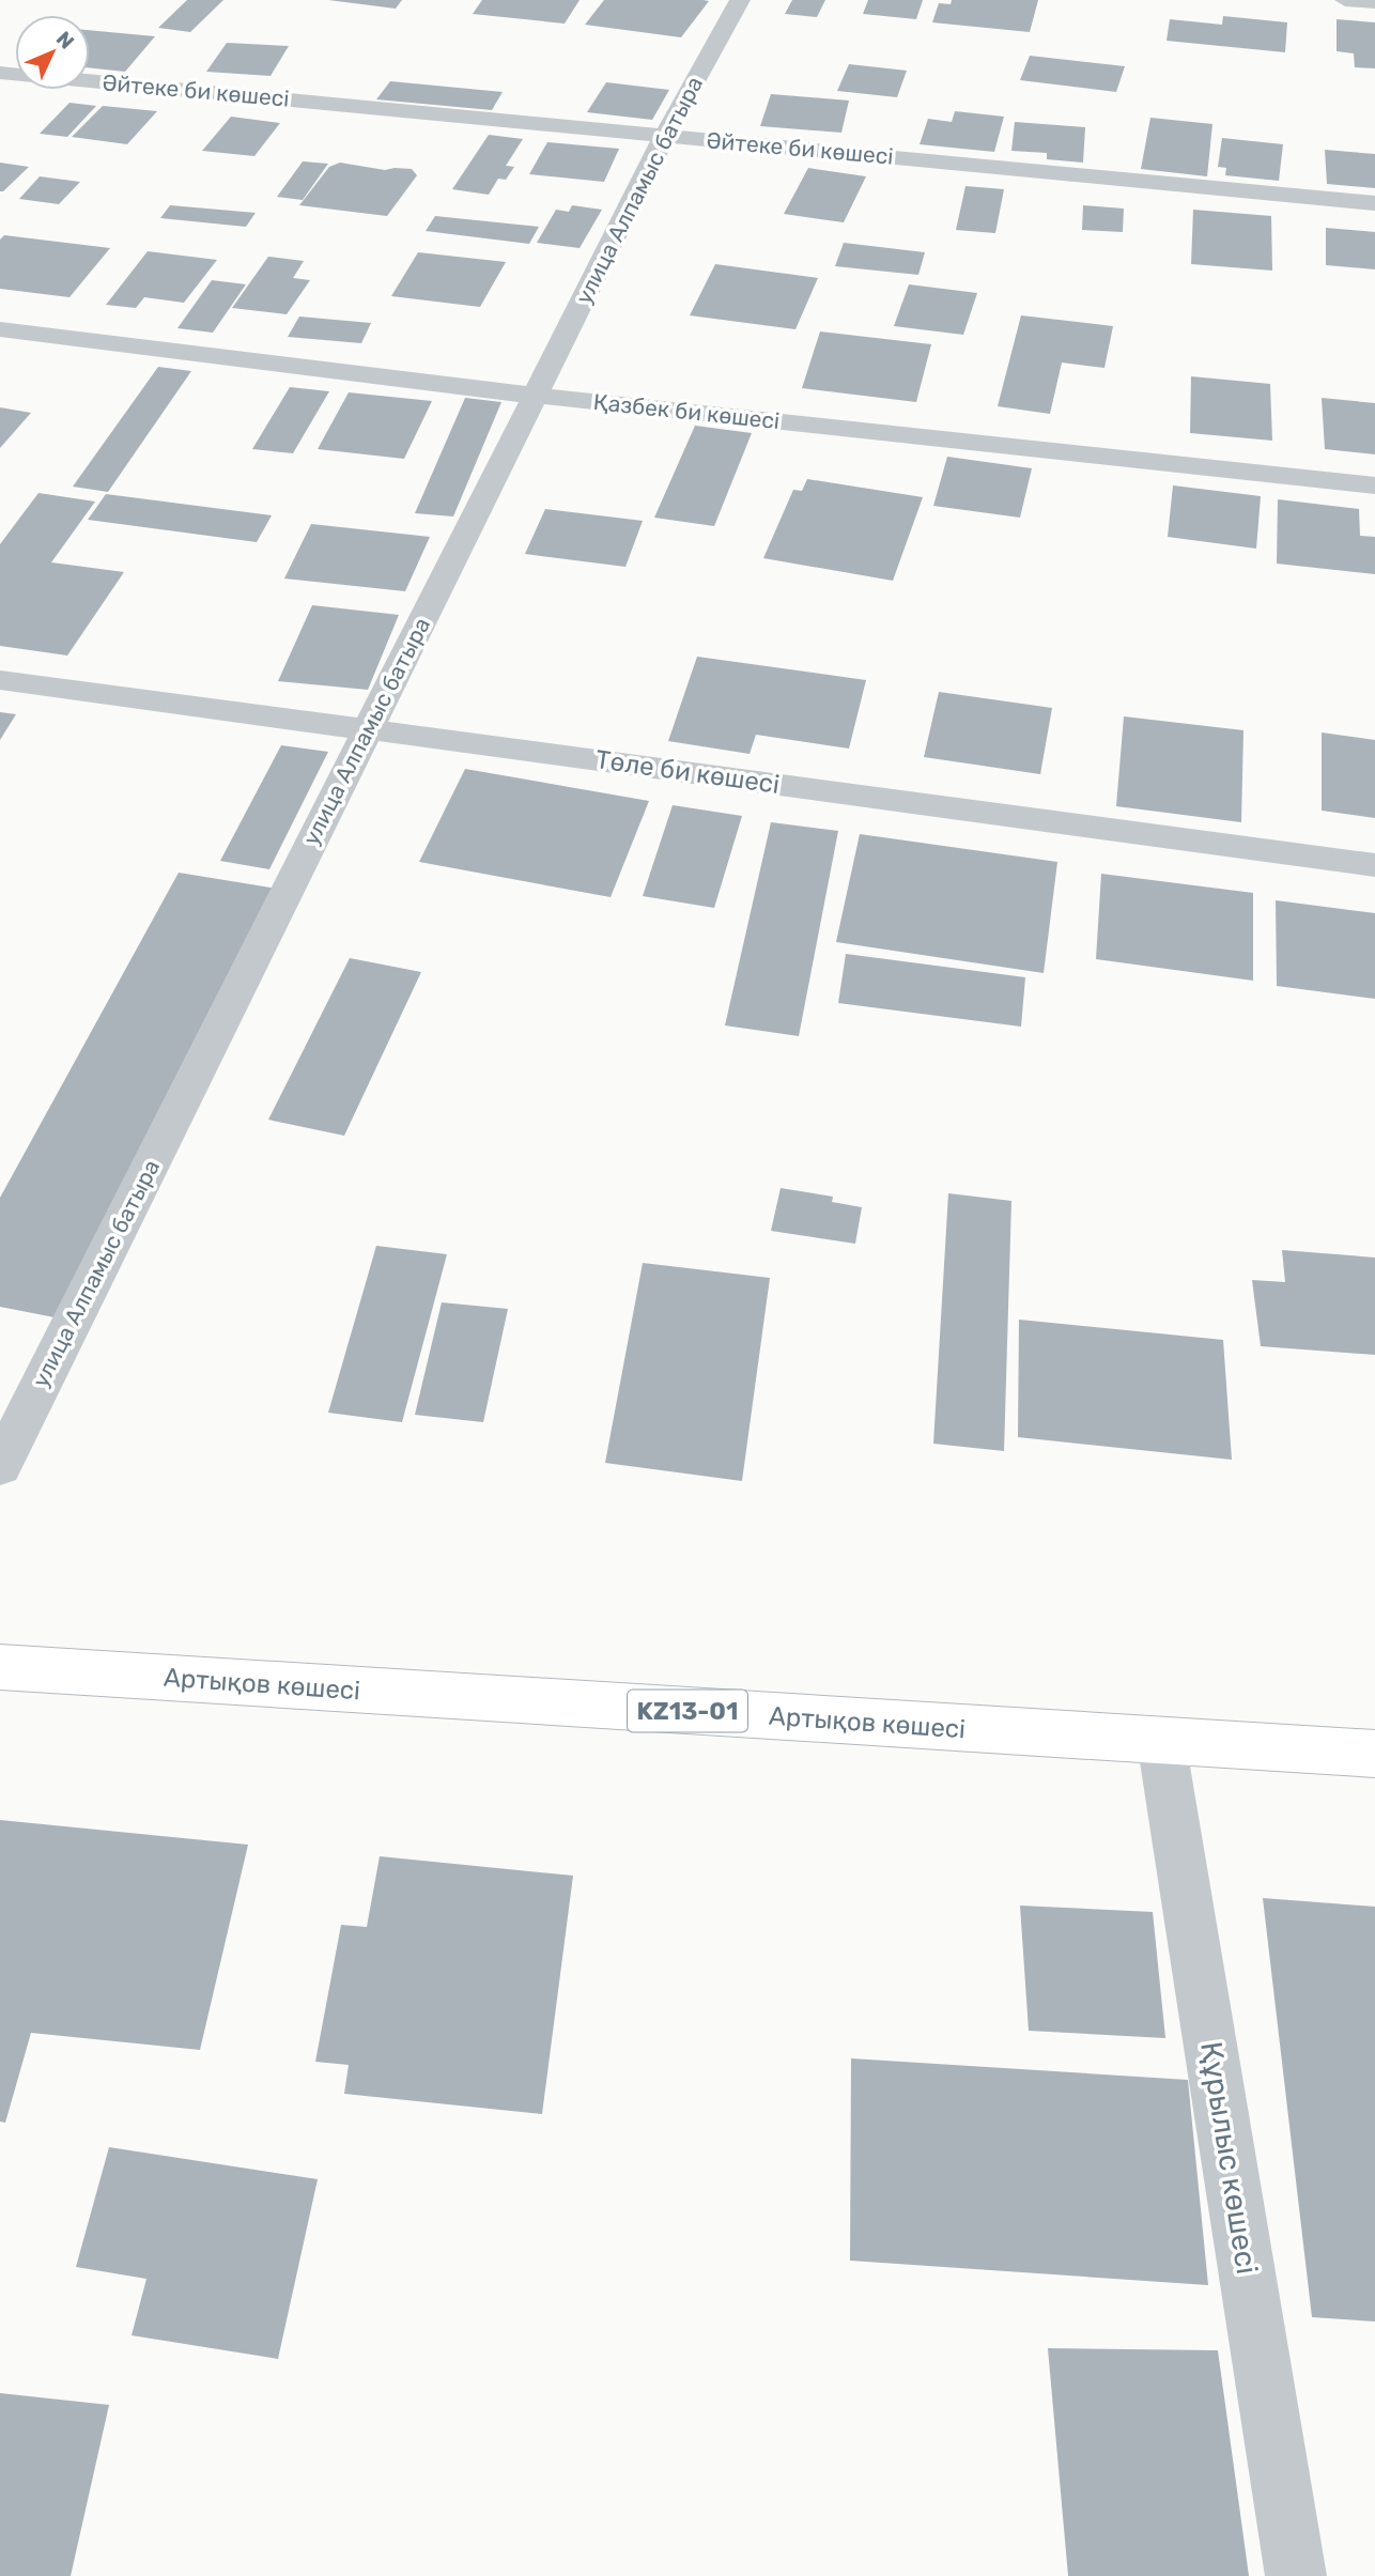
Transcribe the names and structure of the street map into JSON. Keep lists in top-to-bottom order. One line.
{"streets":{"highway":["Артықов көшесі","KZ13-01"],"street":["Әйтеке би көшесі","улица Алпамыс батыра","Қазбек би көшесі","Төле би көшесі","Құрылыс көшесі"]},"crossings":[["Әйтеке би көшесі","улица Алпамыс батыра"],["улица Алпамыс батыра","Қазбек би көшесі"],["улица Алпамыс батыра","Төле би көшесі"],["Артықов көшесі","Құрылыс көшесі"]],"north":"top right"}
